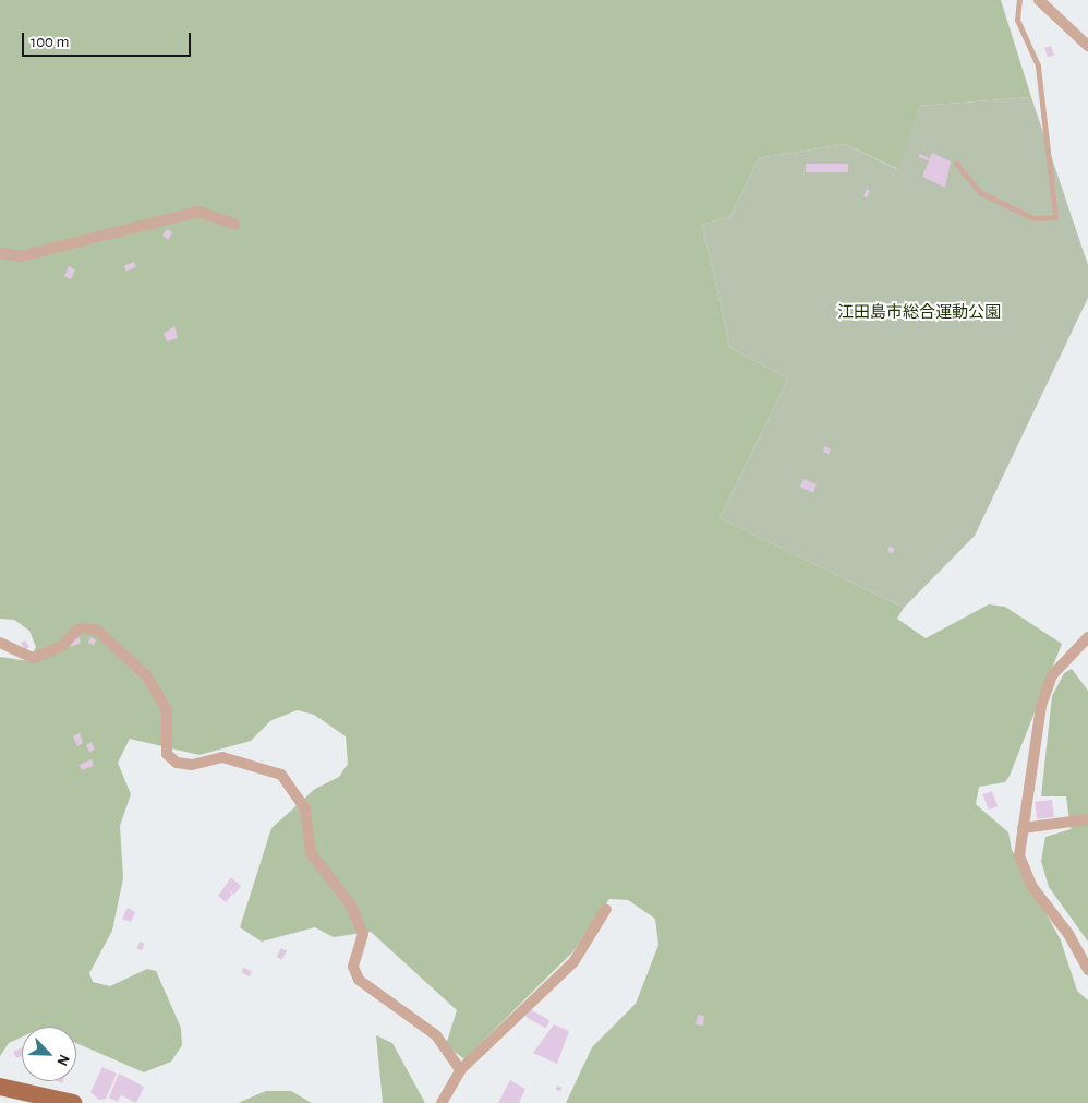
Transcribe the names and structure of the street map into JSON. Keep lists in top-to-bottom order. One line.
{"parks":["江田島市総合運動公園"],"scale_bar":"100 m","north":"bottom right"}
